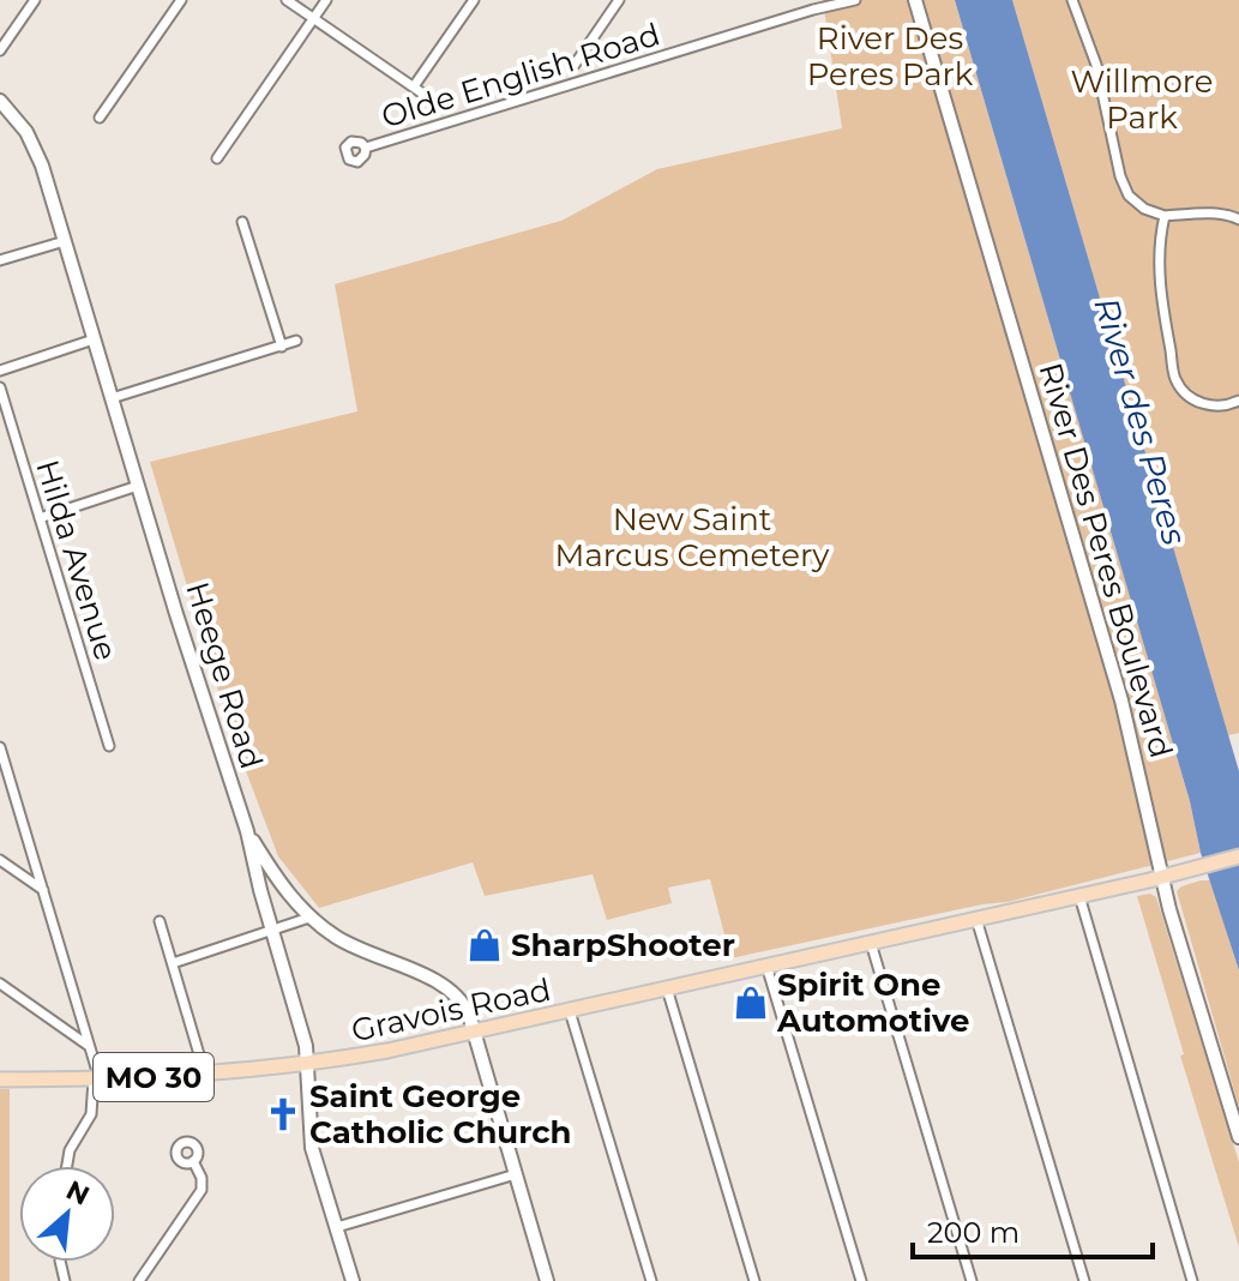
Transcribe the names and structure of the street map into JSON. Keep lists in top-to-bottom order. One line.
{"streets":{"main road":["Gravois Road","MO 30"],"street":["Olde English Road","Hilda Avenue","River Des Peres Boulevard","Heege Road"]},"crossings":[["River Des Peres Boulevard","MO 30"],["Heege Road","Gravois Road"],["Gravois Road","MO 30"]],"water":["River des Peres"],"parks":["River Des Peres Park","Willmore Park","New Saint Marcus Cemetery"],"places":{"shop":["SharpShooter","Spirit One Automotive"],"church":["Saint George Catholic Church"]},"scale_bar":"200 m","north":"top right"}
